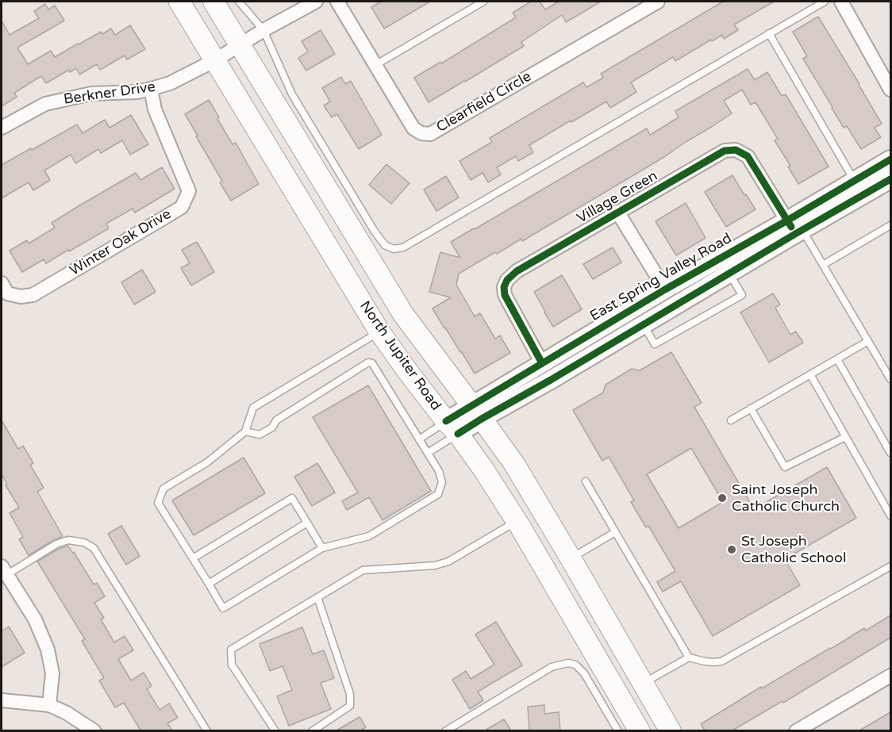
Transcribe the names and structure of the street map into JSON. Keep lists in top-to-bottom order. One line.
{"streets":{"main road":["North Jupiter Road"],"street":["Berkner Drive","Clearfield Circle","Village Green","Winter Oak Drive","East Spring Valley Road"]},"crossings":[["Berkner Drive","Winter Oak Drive"],["Berkner Drive","North Jupiter Road"],["Village Green","East Spring Valley Road"],["East Spring Valley Road","North Jupiter Road"]],"places":["Saint Joseph Catholic Church","St Joseph Catholic School"]}
